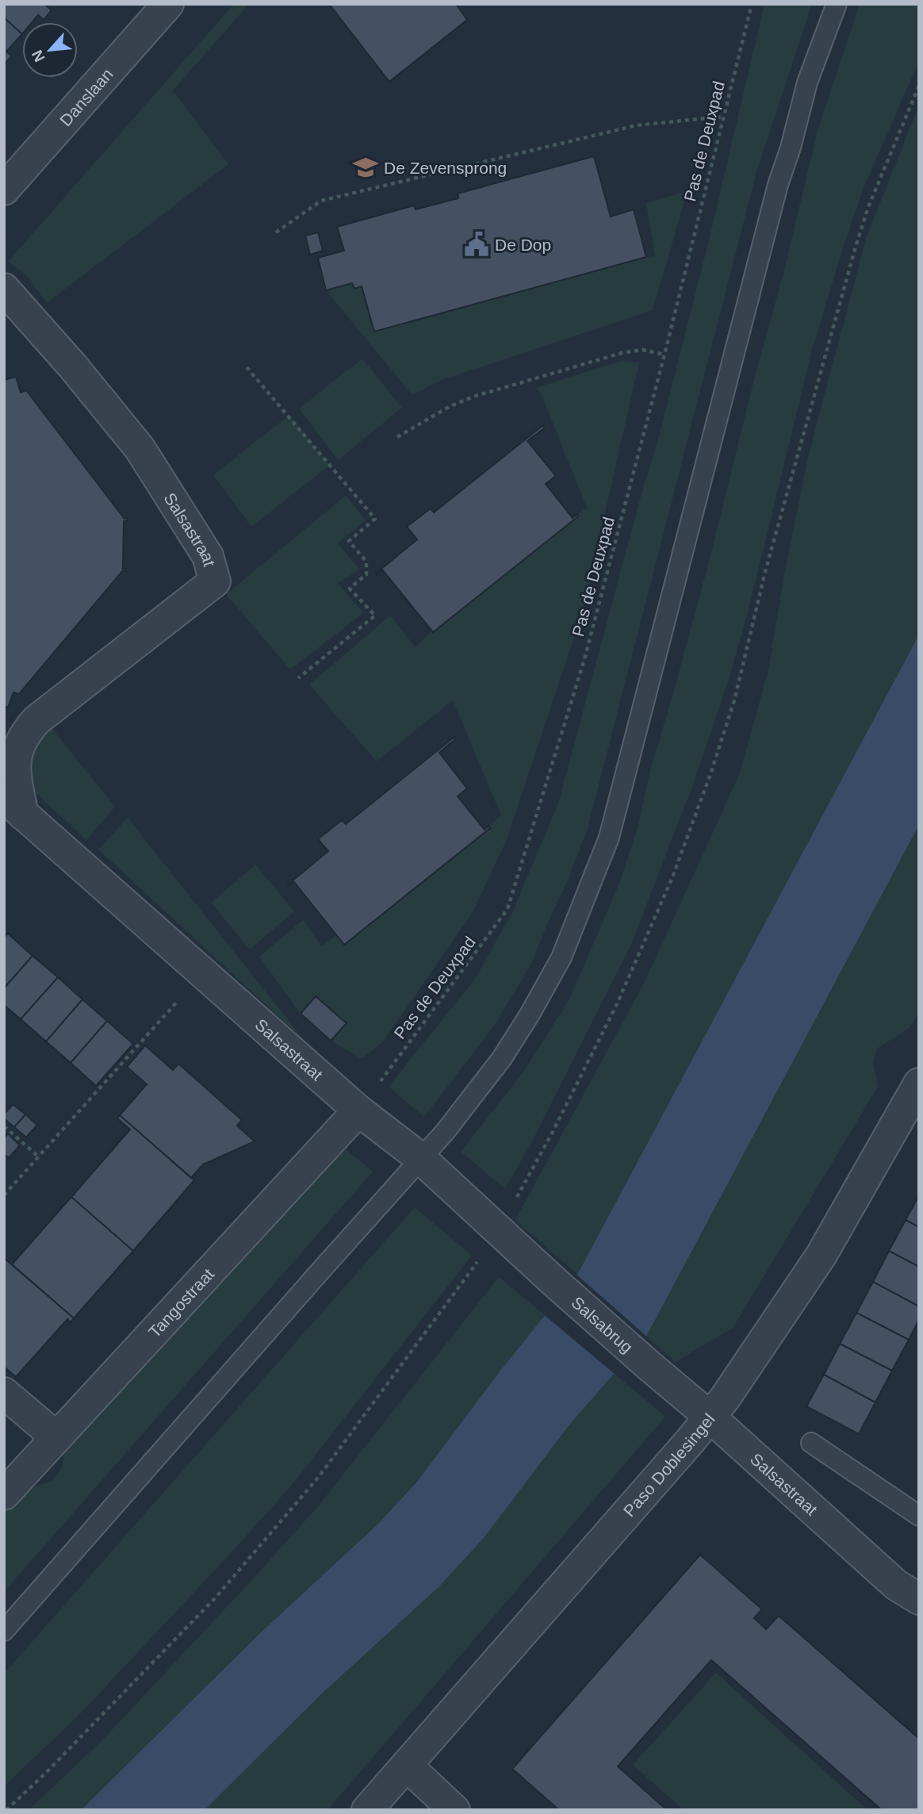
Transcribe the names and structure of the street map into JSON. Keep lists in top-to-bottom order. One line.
{"streets":{"street":["Danslaan","Salsastraat","Tangostraat","Salsabrug","Paso Doblesingel"],"path":["Pas de Deuxpad"]},"crossings":[["Pas de Deuxpad","Salsastraat"],["Pas de Deuxpad","Tangostraat"],["Salsastraat","Tangostraat"],["Salsastraat","Salsabrug"],["Salsastraat","Paso Doblesingel"]],"places":{"school or university":["De Zevensprong"],"public building":["De Dop"]},"north":"bottom left"}
